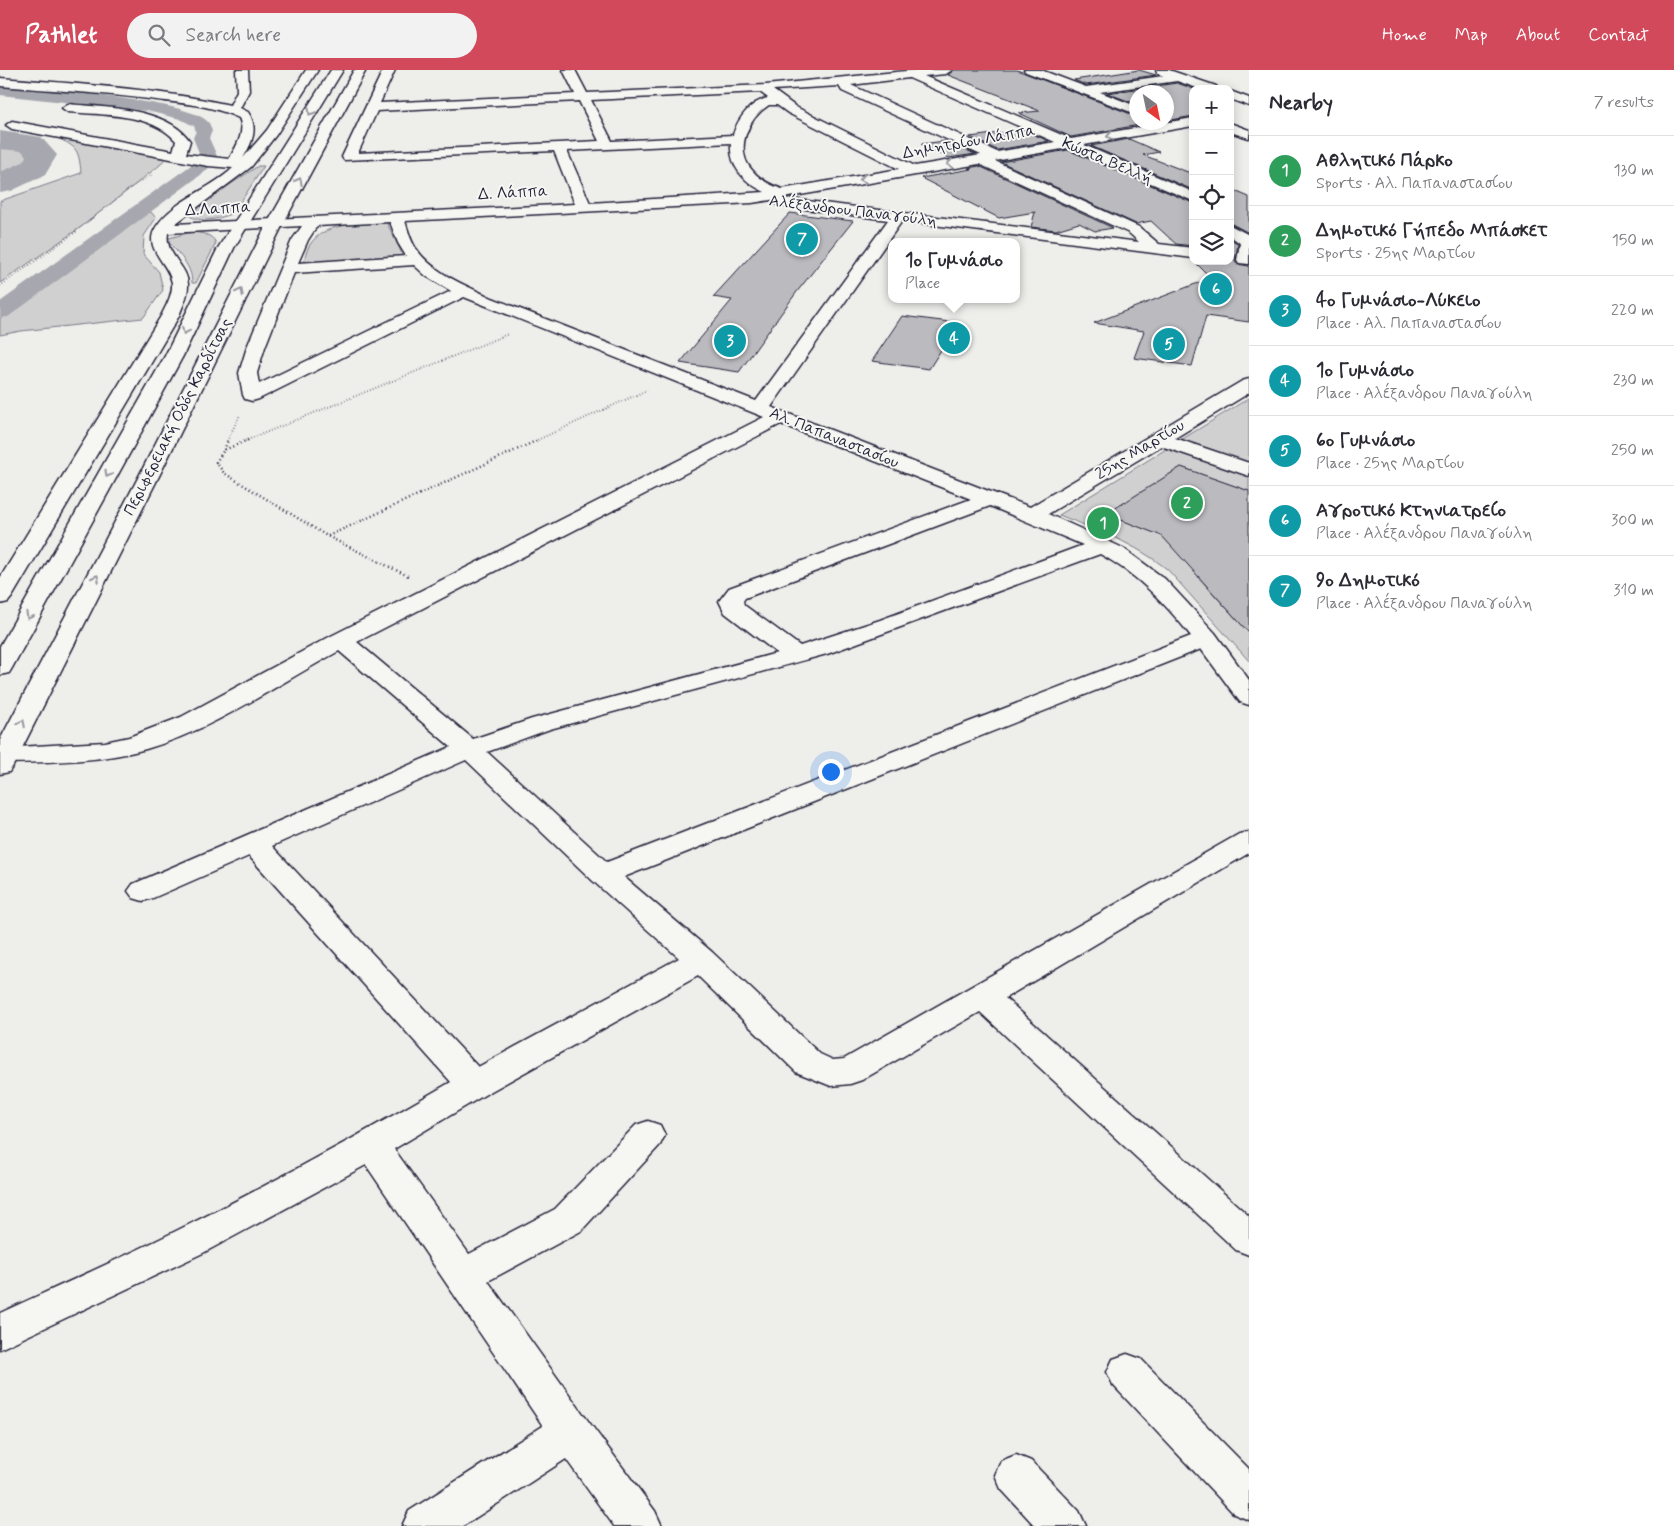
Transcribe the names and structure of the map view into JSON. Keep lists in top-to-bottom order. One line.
{"streets":{"street":["Δημητρίου Λάππα","Κώστα Βελλή","Δ. Λάππα","Δ.Λαππα","Αλέξανδρου Παναγούλη","Περιφερειακή Οδός Καρδίτσας","Αλ. Παπαναστασίου","25ης Μαρτίου"]},"crossings":[["Δημητρίου Λάππα","Κώστα Βελλή"],["Δημητρίου Λάππα","Δ. Λάππα"],["Δημητρίου Λάππα","Αλέξανδρου Παναγούλη"],["Δ. Λάππα","Δ.Λαππα"],["Δ. Λάππα","Αλέξανδρου Παναγούλη"],["Δ. Λάππα","Περιφερειακή Οδός Καρδίτσας"],["Δ. Λάππα","Αλ. Παπαναστασίου"],["Δ.Λαππα","Περιφερειακή Οδός Καρδίτσας"],["Αλ. Παπαναστασίου","25ης Μαρτίου"]],"north":"bottom right","page":{"header":"Pathlet","search":"Search here","nav":["Home","Map","About","Contact"],"heading":["Nearby","7 results"],"map_buttons":["+","−"],"list":[{"mark":"1","name":"Αθλητικό Πάρκο","note":"Sports · Αλ. Παπαναστασίου","value":"130 m"},{"mark":"2","name":"Δημοτικό Γήπεδο Μπάσκετ","note":"Sports · 25ης Μαρτίου","value":"150 m"},{"mark":"3","name":"4ο Γυμνάσιο-Λύκειο","note":"Place · Αλ. Παπαναστασίου","value":"220 m"},{"mark":"4","name":"1ο Γυμνάσιο","note":"Place · Αλέξανδρου Παναγούλη","value":"230 m"},{"mark":"5","name":"6ο Γυμνάσιο","note":"Place · 25ης Μαρτίου","value":"250 m"},{"mark":"6","name":"Αγροτικό Κτηνιατρείο","note":"Place · Αλέξανδρου Παναγούλη","value":"300 m"},{"mark":"7","name":"9ο Δημοτικό","note":"Place · Αλέξανδρου Παναγούλη","value":"310 m"}],"pins":["7","6","4","3","5","2","1"],"popup":["1ο Γυμνάσιο","Place"]}}
